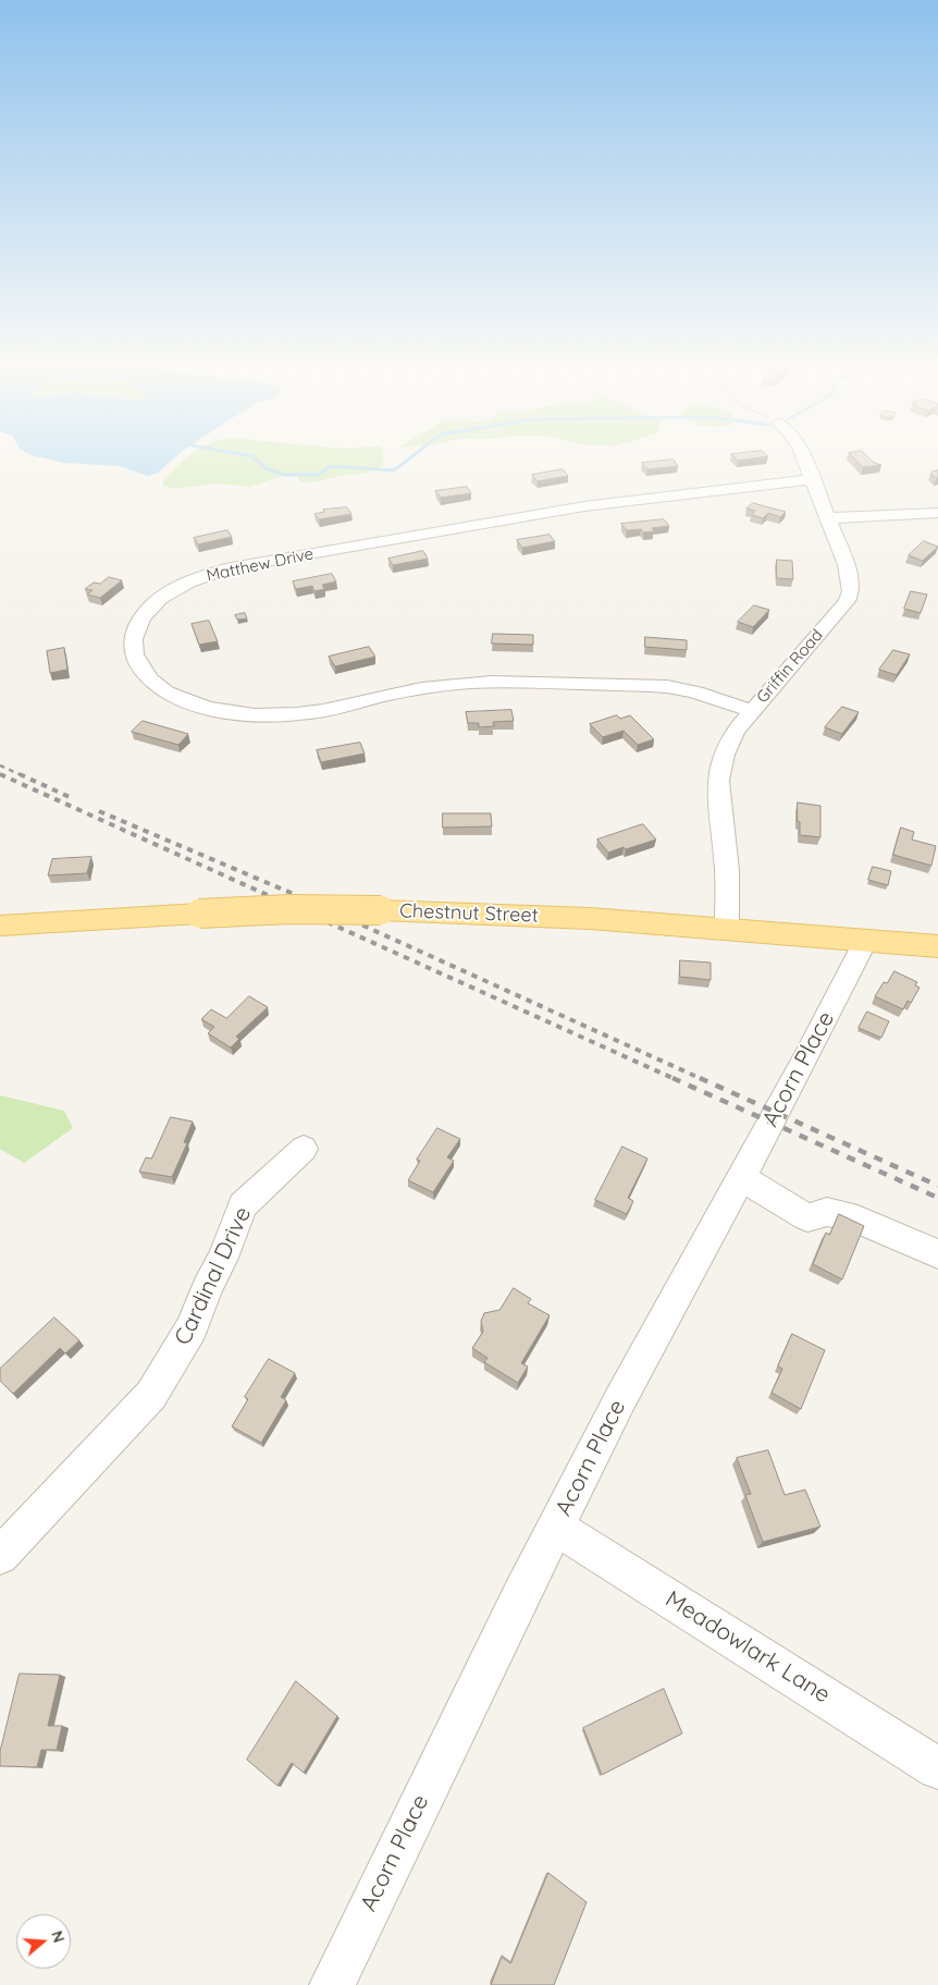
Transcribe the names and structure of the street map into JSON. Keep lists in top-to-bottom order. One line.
{"streets":{"main road":["Chestnut Street"],"street":["Matthew Drive","Griffin Road","Acorn Place","Cardinal Drive","Meadowlark Lane"]},"crossings":[["Matthew Drive","Griffin Road"],["Griffin Road","Chestnut Street"],["Chestnut Street","Acorn Place"],["Acorn Place","Meadowlark Lane"]],"north":"right"}
